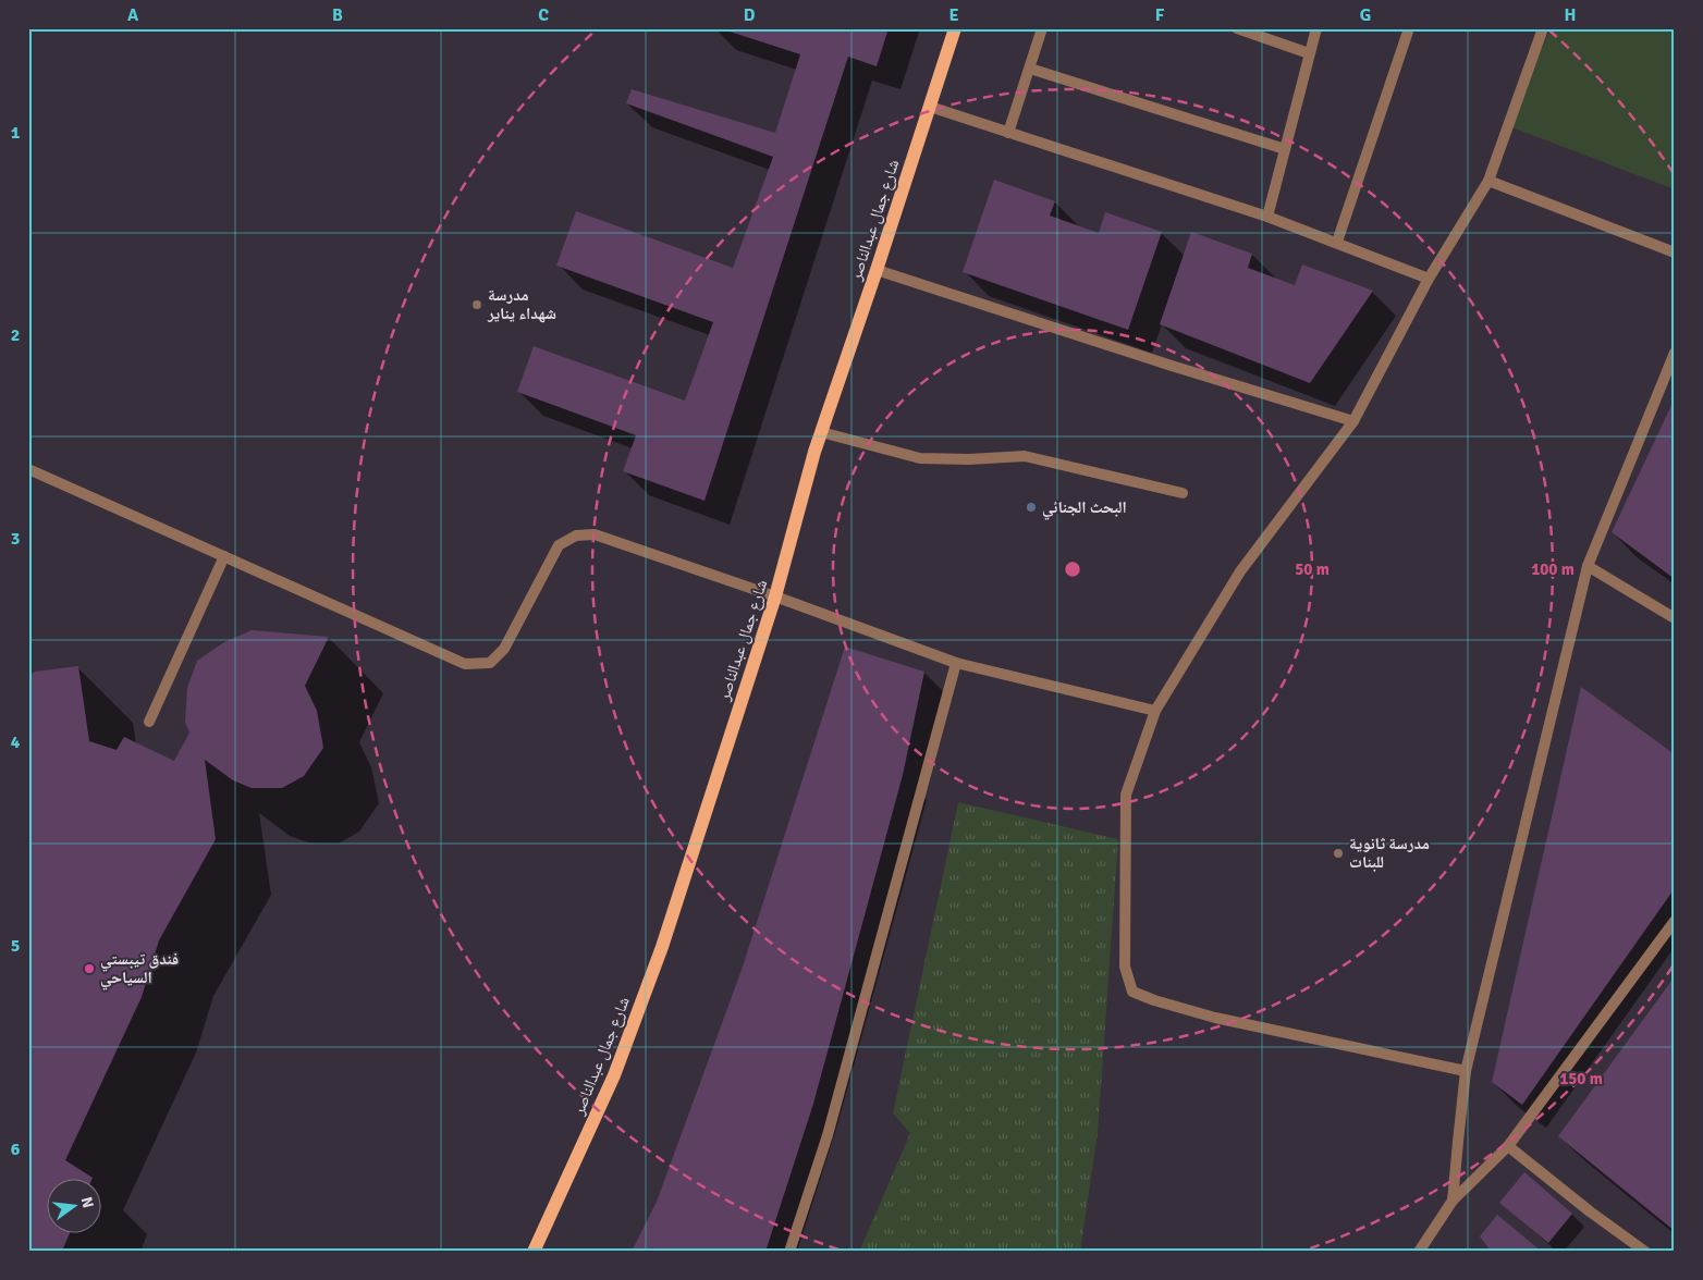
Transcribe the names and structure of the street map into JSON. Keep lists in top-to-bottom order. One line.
{"streets":{"main road":["شارع جمال عبدالناصر"]},"places":["مدرسة شهداء يناير","البحث الجنائي","مدرسة ثانوية للبنات","فندق تيبستي السياحي"],"north":"right","grid":{"columns":["A","B","C","D","E","F","G","H"],"rows":["1","2","3","4","5","6"]},"rings":["50 m","100 m","150 m"]}
